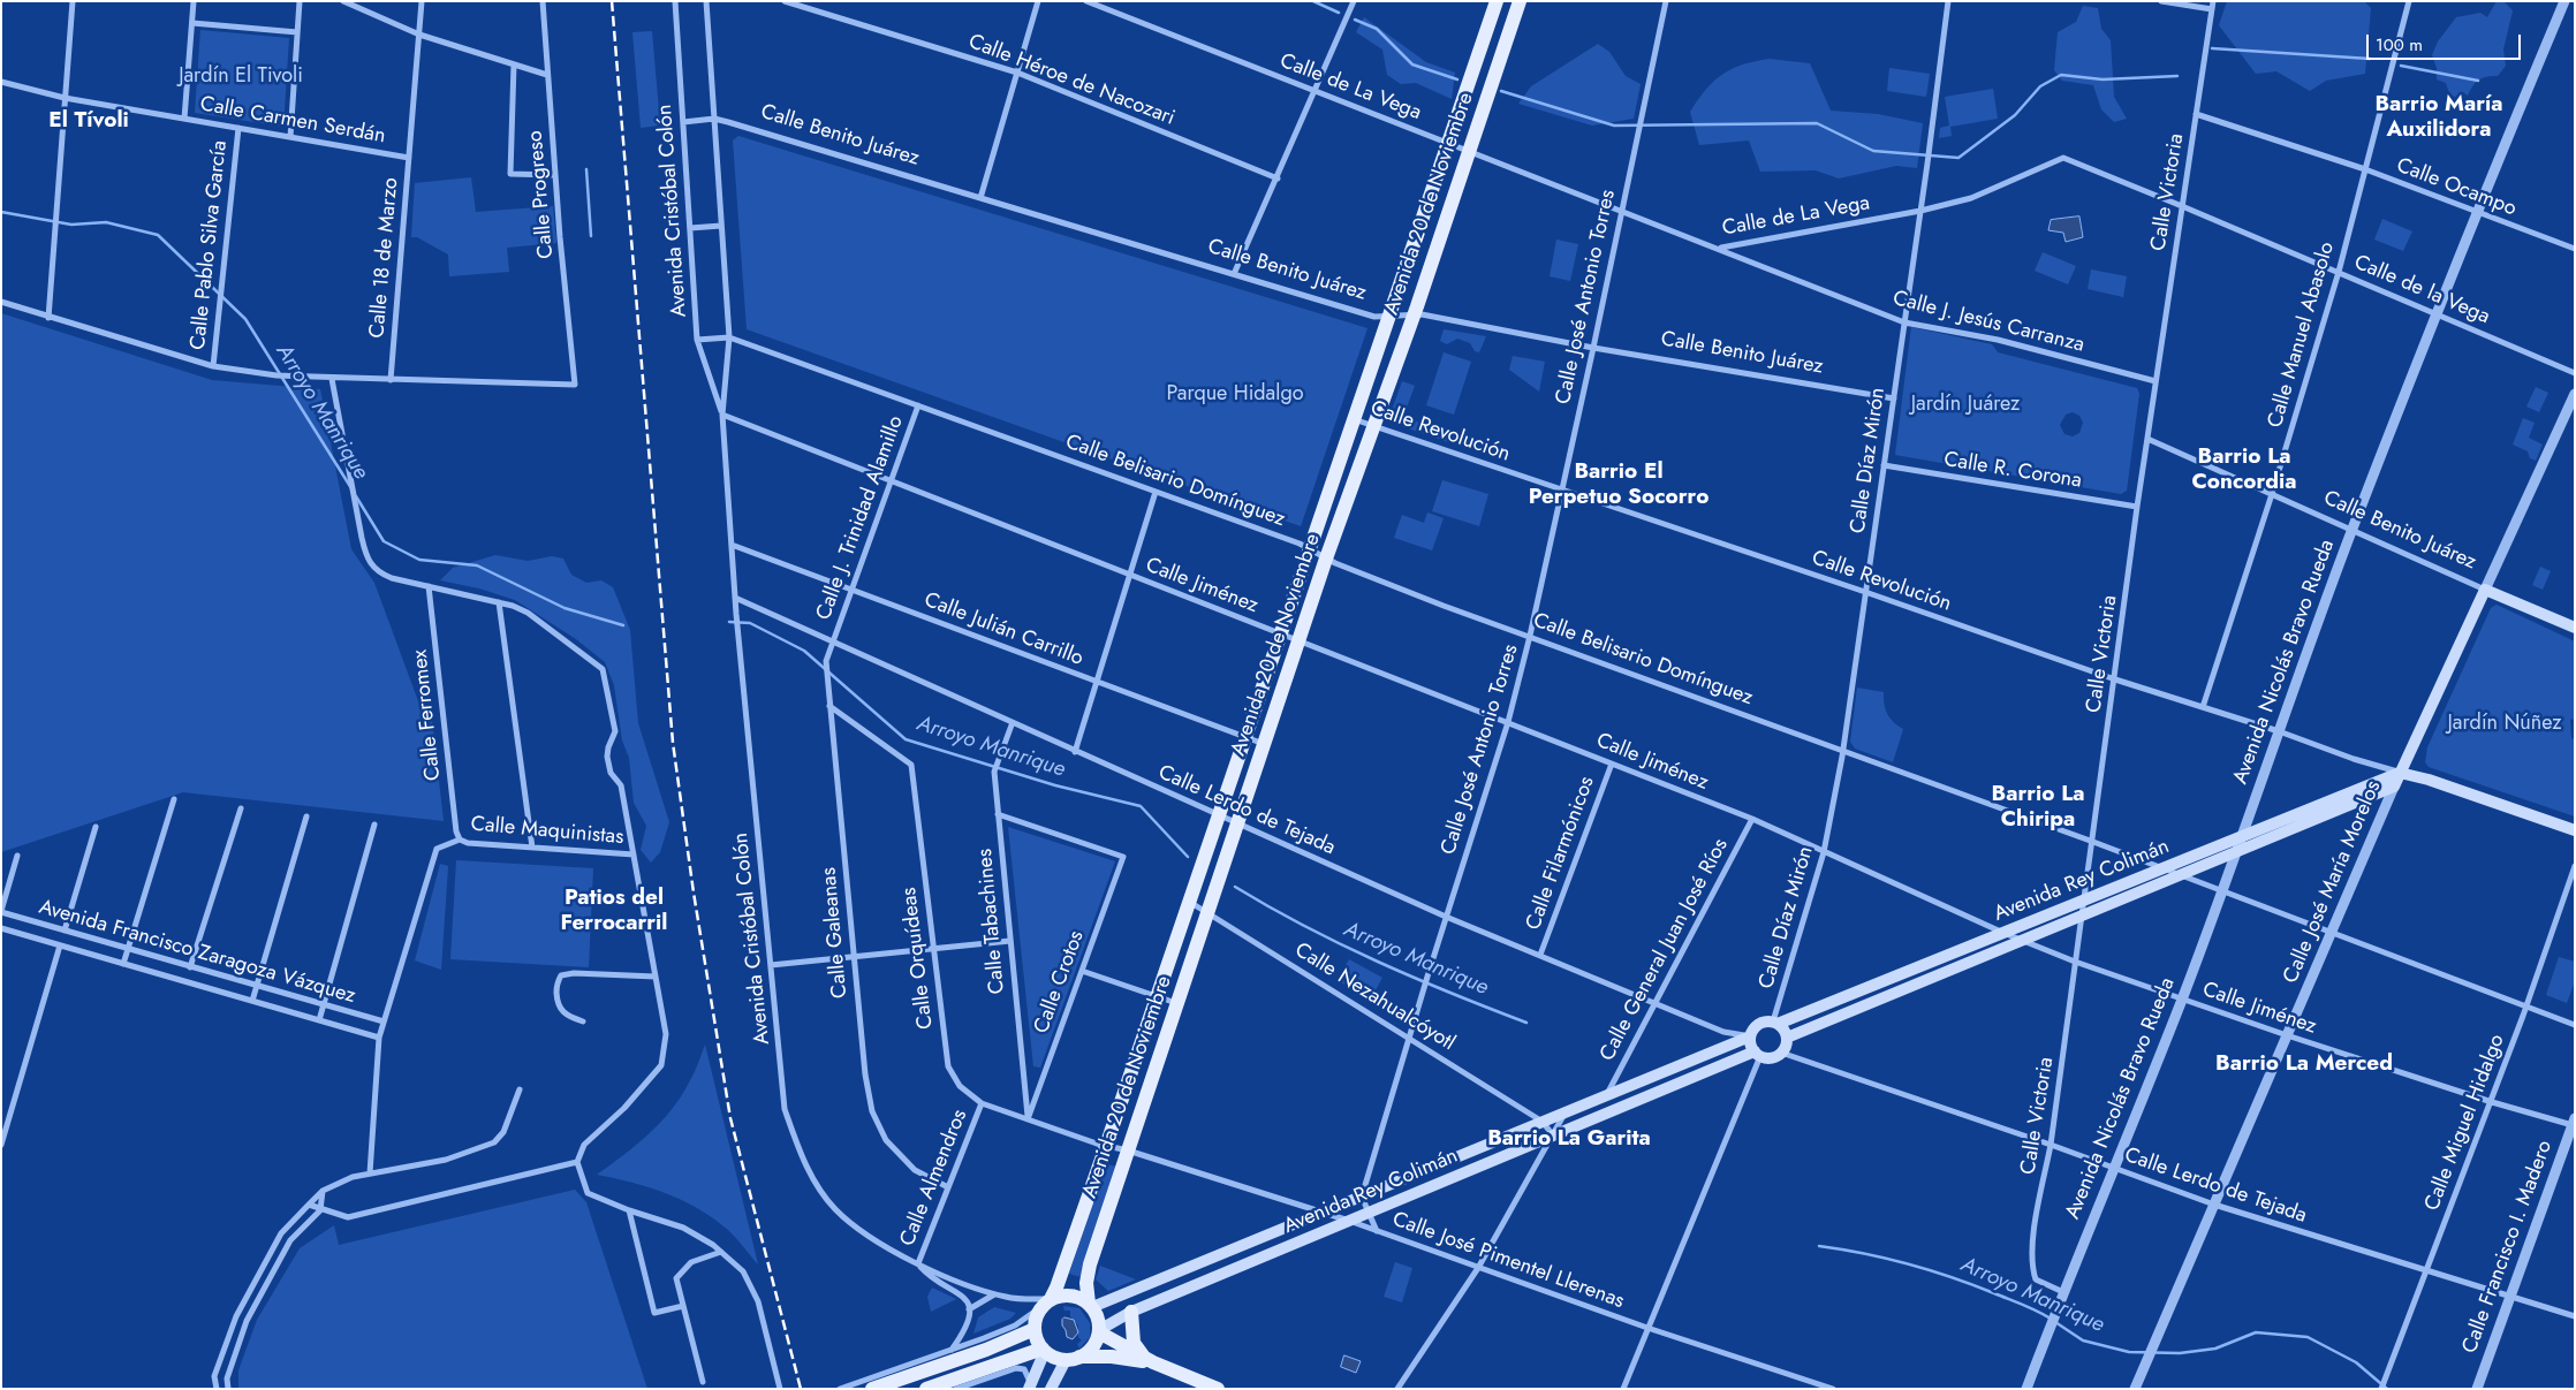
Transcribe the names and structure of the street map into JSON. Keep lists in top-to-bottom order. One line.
{"streets":{"main road":["Calle Benito Juárez","Avenida 20 de Noviembre","Avenida Rey Colimán","Calle José María Morelos"],"street":["Calle Héroe de Nacozari","Calle de La Vega","Calle Carmen Serdán","Calle Ocampo","Calle Victoria","Calle Progreso","Avenida Cristóbal Colón","Calle Pablo Silva García","Calle 18 de Marzo","Calle de la Vega","Calle José Antonio Torres","Calle J. Jesús Carranza","Calle Manuel Abasolo","Calle Revolución","Calle Díaz Mirón","Calle R. Corona","Calle Belisario Domínguez","Calle J. Trinidad Alamillo","Calle Jiménez","Calle Julián Carrillo","Avenida Nicolás Bravo Rueda","Calle Ferromex","Calle Lerdo de Tejada","Calle Maquinistas","Calle Filarmónicos","Calle Tabachines","Calle Galeanas","Calle General Juan José Ríos","Avenida Francisco Zaragoza Vázquez","Calle Orquídeas","Calle Crotos","Calle Nezahualcóyotl","Calle Miguel Hidalgo","Calle Almendros","Calle Francisco I. Madero","Calle José Pimentel Llerenas"]},"crossings":[["Calle de La Vega","Avenida 20 de Noviembre"],["Calle de La Vega","Calle de la Vega"],["Calle de La Vega","Calle José Antonio Torres"],["Calle de La Vega","Calle J. Jesús Carranza"],["Calle de La Vega","Calle Díaz Mirón"],["Calle Carmen Serdán","Calle Pablo Silva García"],["Calle Carmen Serdán","Calle 18 de Marzo"],["Calle Benito Juárez","Calle Victoria"],["Calle Benito Juárez","Avenida 20 de Noviembre"],["Calle Benito Juárez","Avenida Cristóbal Colón"],["Calle Benito Juárez","Calle José Antonio Torres"],["Calle Benito Juárez","Calle Manuel Abasolo"],["Calle Benito Juárez","Calle Díaz Mirón"],["Calle Benito Juárez","Avenida Nicolás Bravo Rueda"],["Calle Benito Juárez","Calle José María Morelos"],["Calle Ocampo","Calle Victoria"],["Calle Ocampo","Calle Manuel Abasolo"],["Calle Ocampo","Avenida Nicolás Bravo Rueda"],["Calle Victoria","Calle de la Vega"],["Calle Victoria","Calle J. Jesús Carranza"],["Calle Victoria","Calle Revolución"],["Calle Victoria","Calle R. Corona"],["Calle Victoria","Calle Belisario Domínguez"],["Calle Victoria","Calle Jiménez"],["Calle Victoria","Avenida Nicolás Bravo Rueda"],["Calle Victoria","Calle Lerdo de Tejada"],["Calle Victoria","Avenida Rey Colimán"],["Calle Progreso","Calle 18 de Marzo"],["Avenida 20 de Noviembre","Avenida Cristóbal Colón"],["Avenida 20 de Noviembre","Calle Revolución"],["Avenida 20 de Noviembre","Calle Belisario Domínguez"],["Avenida 20 de Noviembre","Calle Jiménez"],["Avenida 20 de Noviembre","Calle Julián Carrillo"],["Avenida 20 de Noviembre","Calle Lerdo de Tejada"],["Avenida 20 de Noviembre","Avenida Rey Colimán"],["Avenida 20 de Noviembre","Calle Orquídeas"],["Avenida 20 de Noviembre","Calle Nezahualcóyotl"],["Avenida 20 de Noviembre","Calle José Pimentel Llerenas"],["Avenida Cristóbal Colón","Calle Belisario Domínguez"],["Avenida Cristóbal Colón","Calle Jiménez"],["Avenida Cristóbal Colón","Calle Julián Carrillo"],["Avenida Cristóbal Colón","Calle Lerdo de Tejada"],["Avenida Cristóbal Colón","Avenida Rey Colimán"],["Avenida Cristóbal Colón","Calle Almendros"],["Calle de la Vega","Calle Manuel Abasolo"],["Calle de la Vega","Avenida Nicolás Bravo Rueda"],["Calle José Antonio Torres","Calle Revolución"],["Calle José Antonio Torres","Calle Belisario Domínguez"],["Calle José Antonio Torres","Calle Jiménez"],["Calle José Antonio Torres","Calle Lerdo de Tejada"],["Calle José Antonio Torres","Avenida Rey Colimán"],["Calle José Antonio Torres","Calle Nezahualcóyotl"],["Calle J. Jesús Carranza","Calle Díaz Mirón"],["Calle Manuel Abasolo","Calle Revolución"],["Calle Revolución","Calle Díaz Mirón"],["Calle Revolución","Avenida Nicolás Bravo Rueda"],["Calle Revolución","Avenida Rey Colimán"],["Calle Revolución","Calle José María Morelos"],["Calle Díaz Mirón","Calle R. Corona"],["Calle Díaz Mirón","Calle Belisario Domínguez"],["Calle Díaz Mirón","Calle Jiménez"],["Calle Díaz Mirón","Calle Lerdo de Tejada"],["Calle Díaz Mirón","Avenida Rey Colimán"],["Calle Belisario Domínguez","Calle J. Trinidad Alamillo"],["Calle Belisario Domínguez","Avenida Nicolás Bravo Rueda"],["Calle Belisario Domínguez","Avenida Rey Colimán"],["Calle Belisario Domínguez","Calle José María Morelos"],["Calle Belisario Domínguez","Calle Miguel Hidalgo"],["Calle J. Trinidad Alamillo","Calle Jiménez"],["Calle J. Trinidad Alamillo","Calle Julián Carrillo"],["Calle J. Trinidad Alamillo","Calle Lerdo de Tejada"],["Calle J. Trinidad Alamillo","Calle Galeanas"],["Calle Jiménez","Avenida Nicolás Bravo Rueda"],["Calle Jiménez","Calle Filarmónicos"],["Calle Jiménez","Avenida Rey Colimán"],["Calle Jiménez","Calle José María Morelos"],["Calle Jiménez","Calle General Juan José Ríos"],["Calle Jiménez","Calle Miguel Hidalgo"],["Calle Jiménez","Calle Francisco I. Madero"],["Avenida Nicolás Bravo Rueda","Calle Lerdo de Tejada"],["Avenida Nicolás Bravo Rueda","Avenida Rey Colimán"],["Calle Ferromex","Calle Maquinistas"],["Calle Lerdo de Tejada","Calle Filarmónicos"],["Calle Lerdo de Tejada","Avenida Rey Colimán"],["Calle Lerdo de Tejada","Calle José María Morelos"],["Calle Lerdo de Tejada","Calle Tabachines"],["Calle Lerdo de Tejada","Calle Galeanas"],["Calle Lerdo de Tejada","Calle General Juan José Ríos"],["Calle Lerdo de Tejada","Calle Miguel Hidalgo"],["Calle Lerdo de Tejada","Calle Francisco I. Madero"],["Avenida Rey Colimán","Calle José María Morelos"],["Avenida Rey Colimán","Calle General Juan José Ríos"],["Avenida Rey Colimán","Calle Nezahualcóyotl"],["Avenida Rey Colimán","Calle José Pimentel Llerenas"],["Calle Tabachines","Calle Orquídeas"],["Calle Tabachines","Calle Crotos"],["Calle Galeanas","Calle Orquídeas"],["Calle Galeanas","Calle Almendros"],["Calle Orquídeas","Calle Crotos"],["Calle Orquídeas","Calle Almendros"],["Calle Orquídeas","Calle José Pimentel Llerenas"]],"districts":["Barrio María Auxilidora","El Tívoli","Barrio La Concordia","Barrio El Perpetuo Socorro","Barrio La Chiripa","Patios del Ferrocarril","Barrio La Merced","Barrio La Garita"],"water":["Arroyo Manrique"],"parks":["Jardín El Tivoli","Parque Hidalgo","Jardín Juárez","Jardín Núñez"],"scale_bar":"100 m"}
